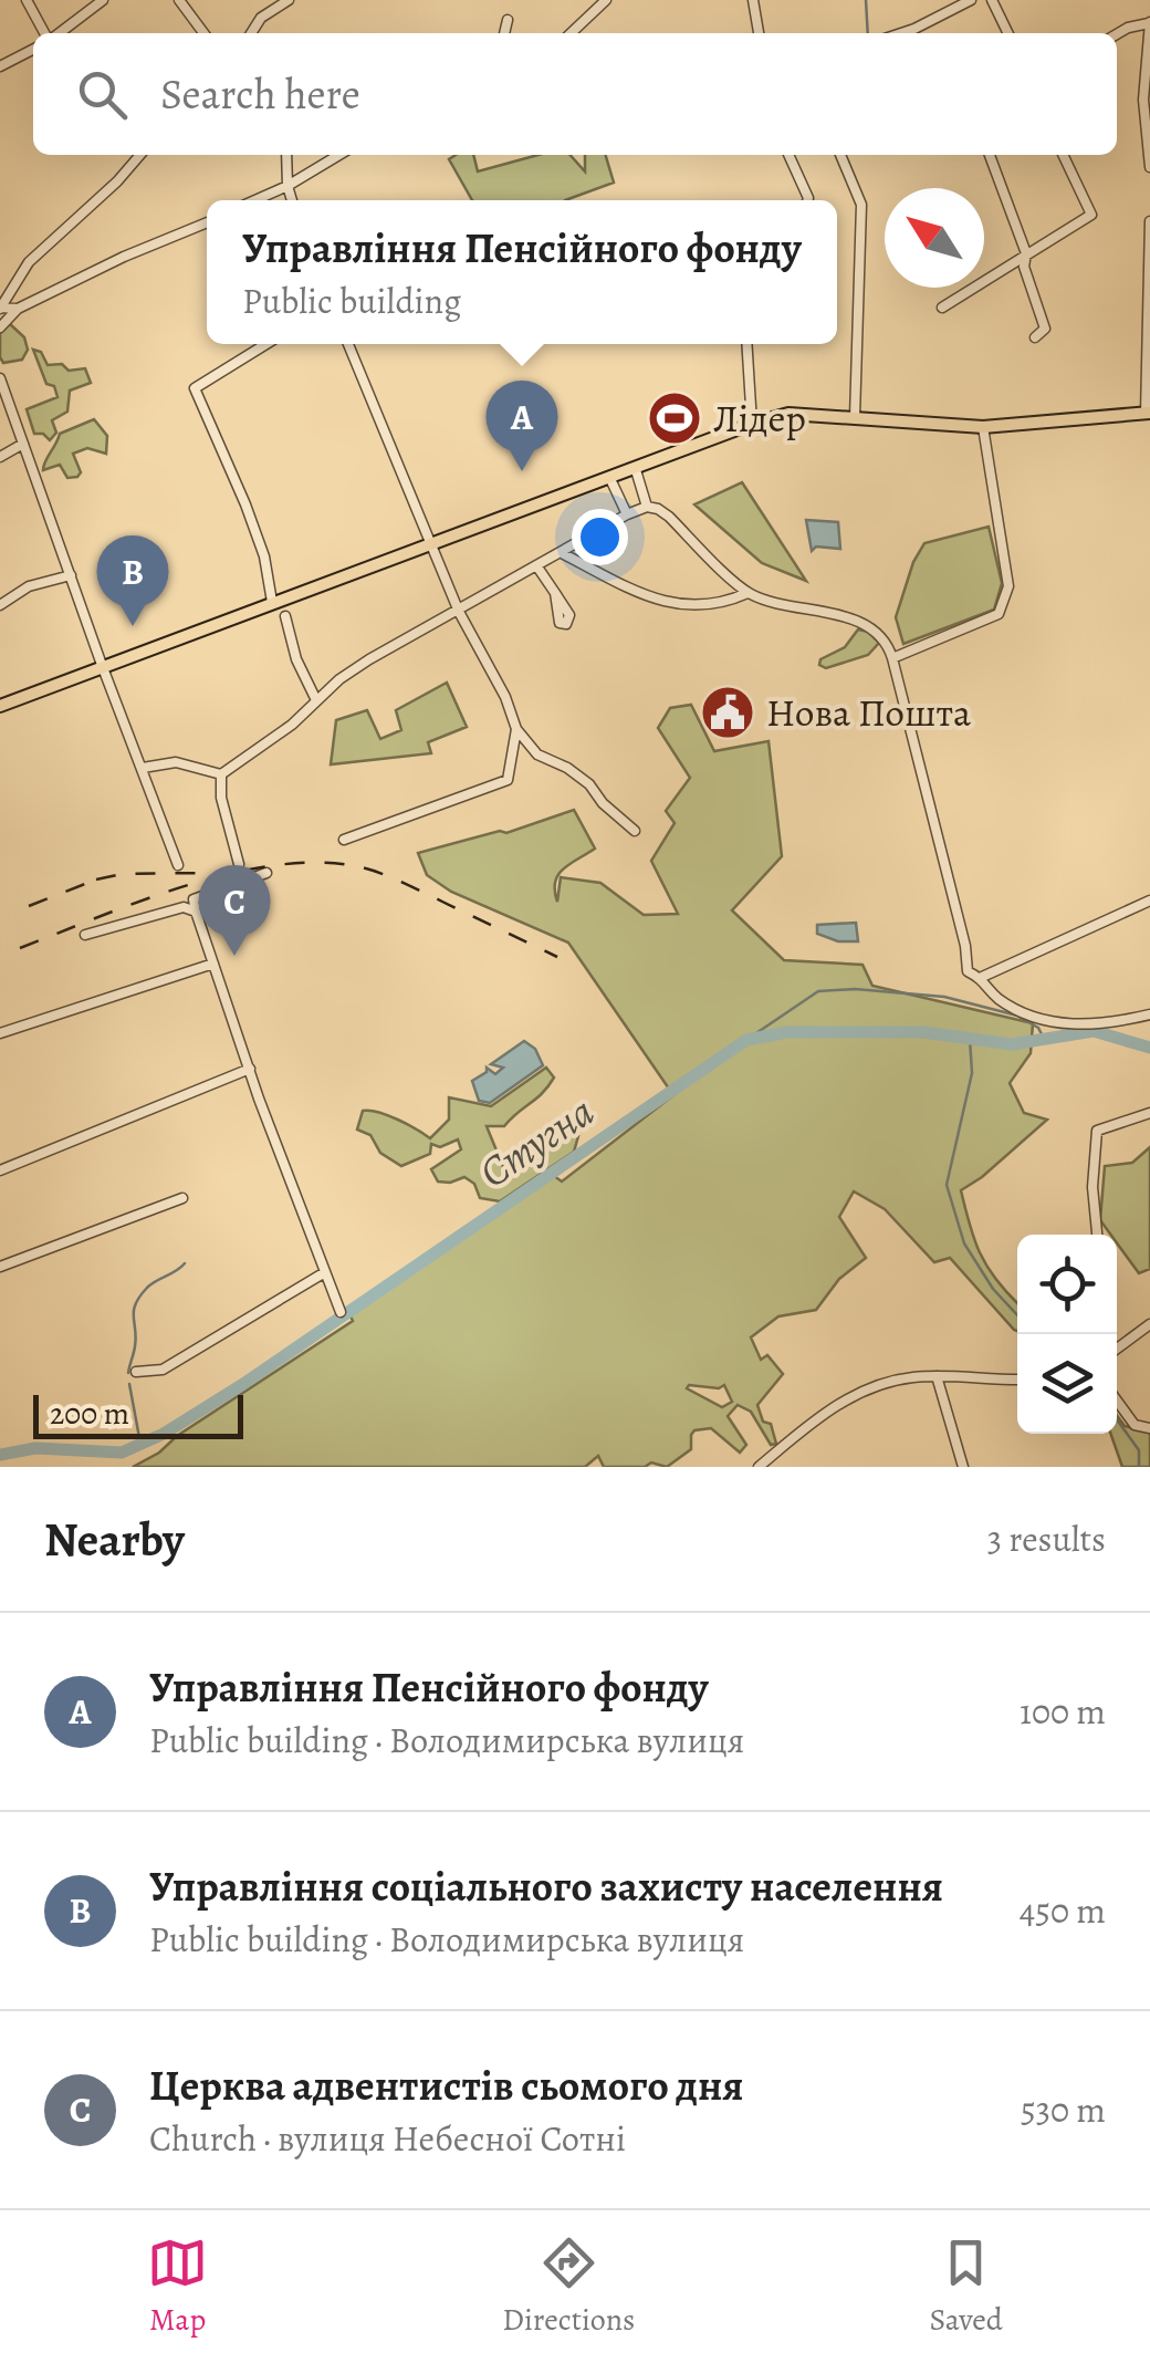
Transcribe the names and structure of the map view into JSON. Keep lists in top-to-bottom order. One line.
{"water":["Стугна"],"places":{"sports":["Лідер"],"public building":["Нова Пошта"]},"scale_bar":"200 m","north":"top left","page":{"search":"Search here","popup":["Управління Пенсійного фонду","Public building"],"pins":["A","B","C"],"scale":"200 m","heading":["Nearby","3 results"],"list":[{"mark":"A","name":"Управління Пенсійного фонду","note":"Public building · Володимирська вулиця","value":"100 m"},{"mark":"B","name":"Управління соціального захисту населення","note":"Public building · Володимирська вулиця","value":"450 m"},{"mark":"C","name":"Церква адвентистів сьомого дня","note":"Church · вулиця Небесної Сотні","value":"530 m"}],"nav":["Map","Directions","Saved"]}}
